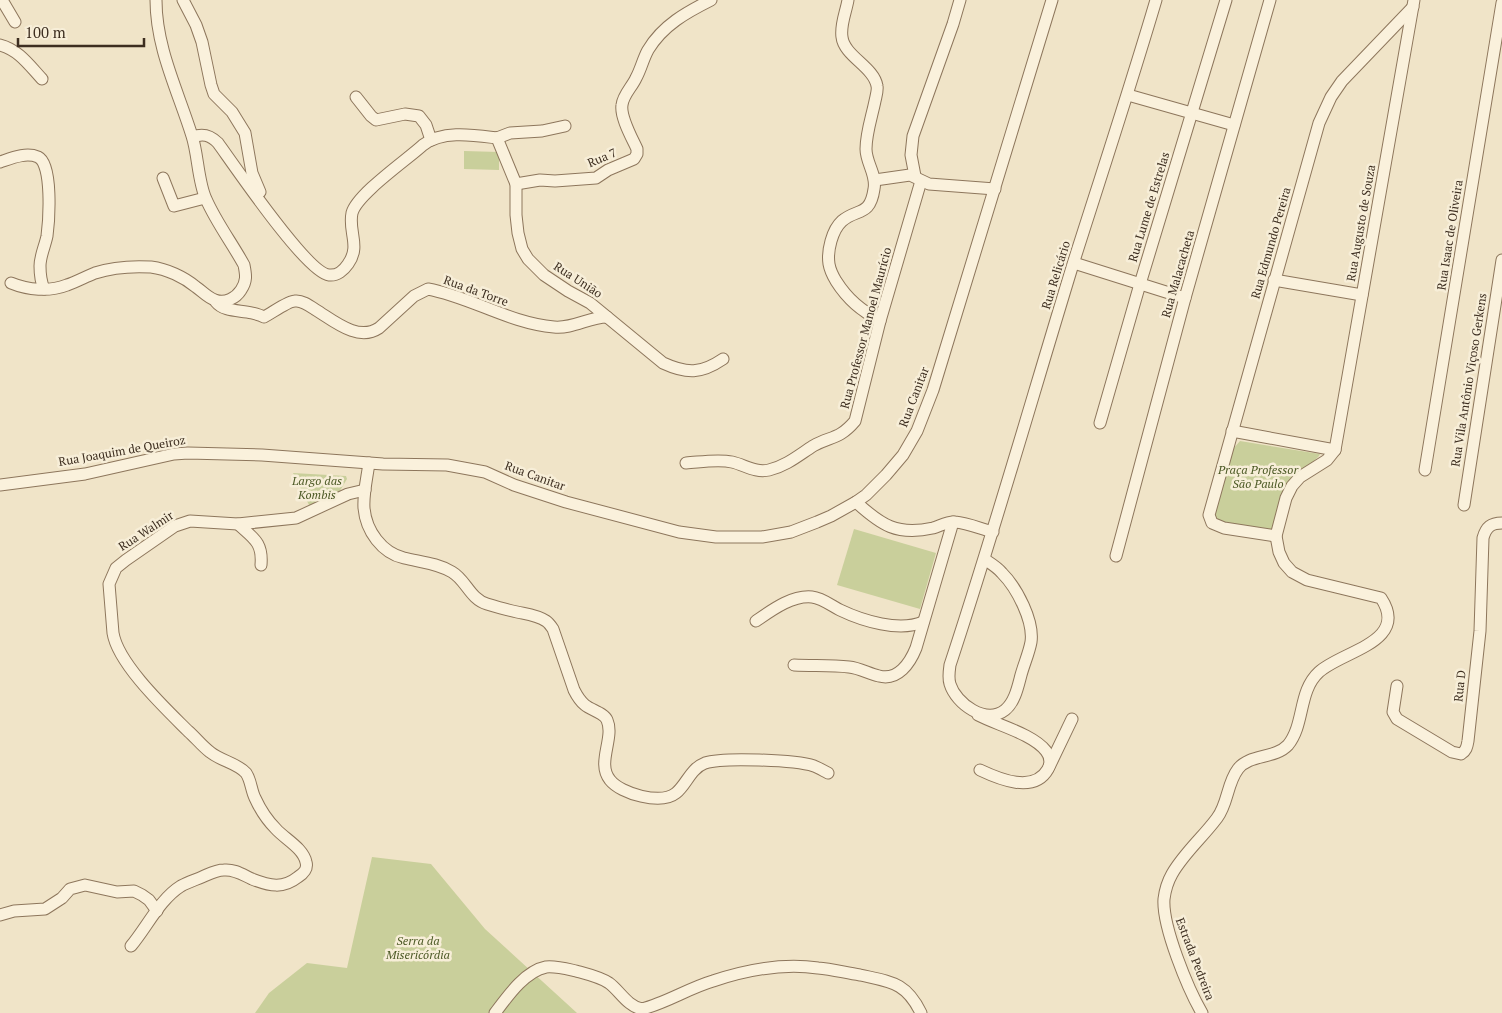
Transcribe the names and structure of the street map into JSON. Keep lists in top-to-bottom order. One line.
{"streets":{"street":["Rua 7","Rua Lume de Estrelas","Rua Augusto de Souza","Rua Isaac de Oliveira","Rua Edmundo Pereira","Rua Malacacheta","Rua Relicário","Rua União","Rua da Torre","Rua Professor Manoel Maurício","Rua Vila Antônio Viçoso Gerkens","Rua Canitar","Rua Joaquim de Queiroz","Rua Walmir","Rua D","Estrada Pedreira"]},"crossings":[["Rua 7","Rua União"],["Rua Augusto de Souza","Rua Edmundo Pereira"],["Rua Edmundo Pereira","Estrada Pedreira"],["Rua União","Rua da Torre"],["Rua Canitar","Rua Joaquim de Queiroz"]],"parks":["Praça Professor São Paulo","Largo das Kombis","Serra da Misericórdia"],"scale_bar":"100 m"}
